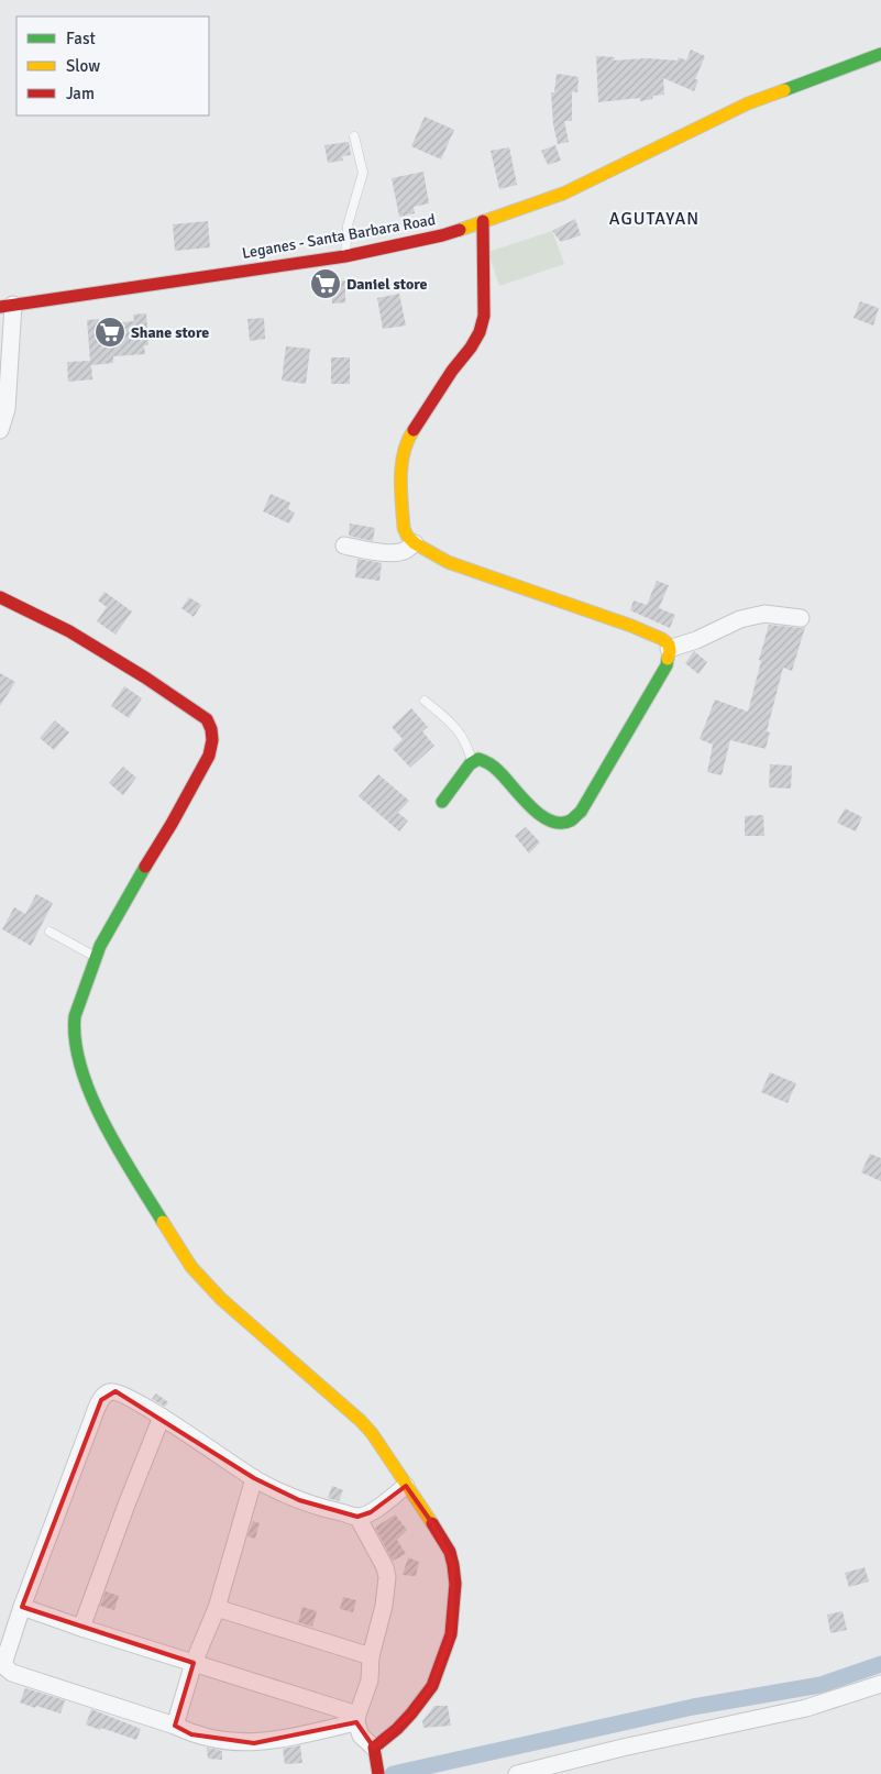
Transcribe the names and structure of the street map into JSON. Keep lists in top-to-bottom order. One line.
{"streets":{"street":["Leganes - Santa Barbara Road"]},"districts":["AGUTAYAN"],"places":{"supermarket":["Daniel store","Shane store"]},"legend":["Fast","Slow","Jam"]}
